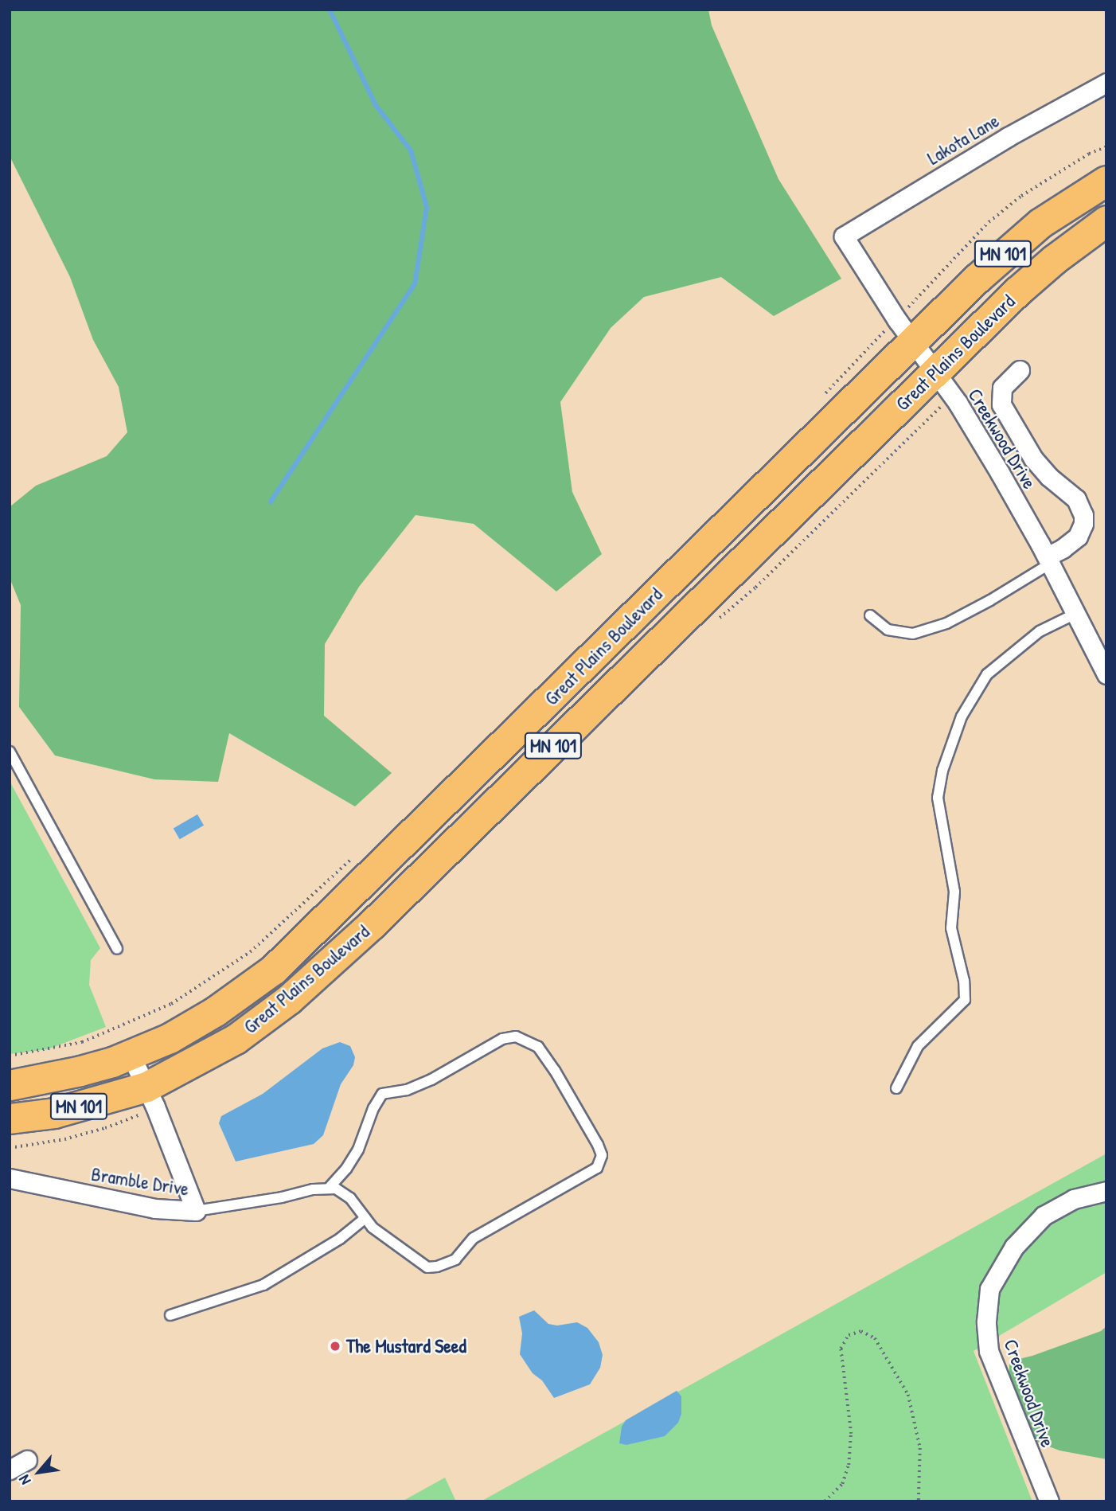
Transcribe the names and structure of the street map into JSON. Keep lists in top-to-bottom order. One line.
{"streets":{"main road":["MN 101","Great Plains Boulevard"],"street":["Lakota Lane","Creekwood Drive","Bramble Drive"]},"crossings":[["Lakota Lane","Creekwood Drive"],["Great Plains Boulevard","Creekwood Drive"],["Great Plains Boulevard","Bramble Drive"]],"places":["The Mustard Seed"],"north":"bottom left"}
